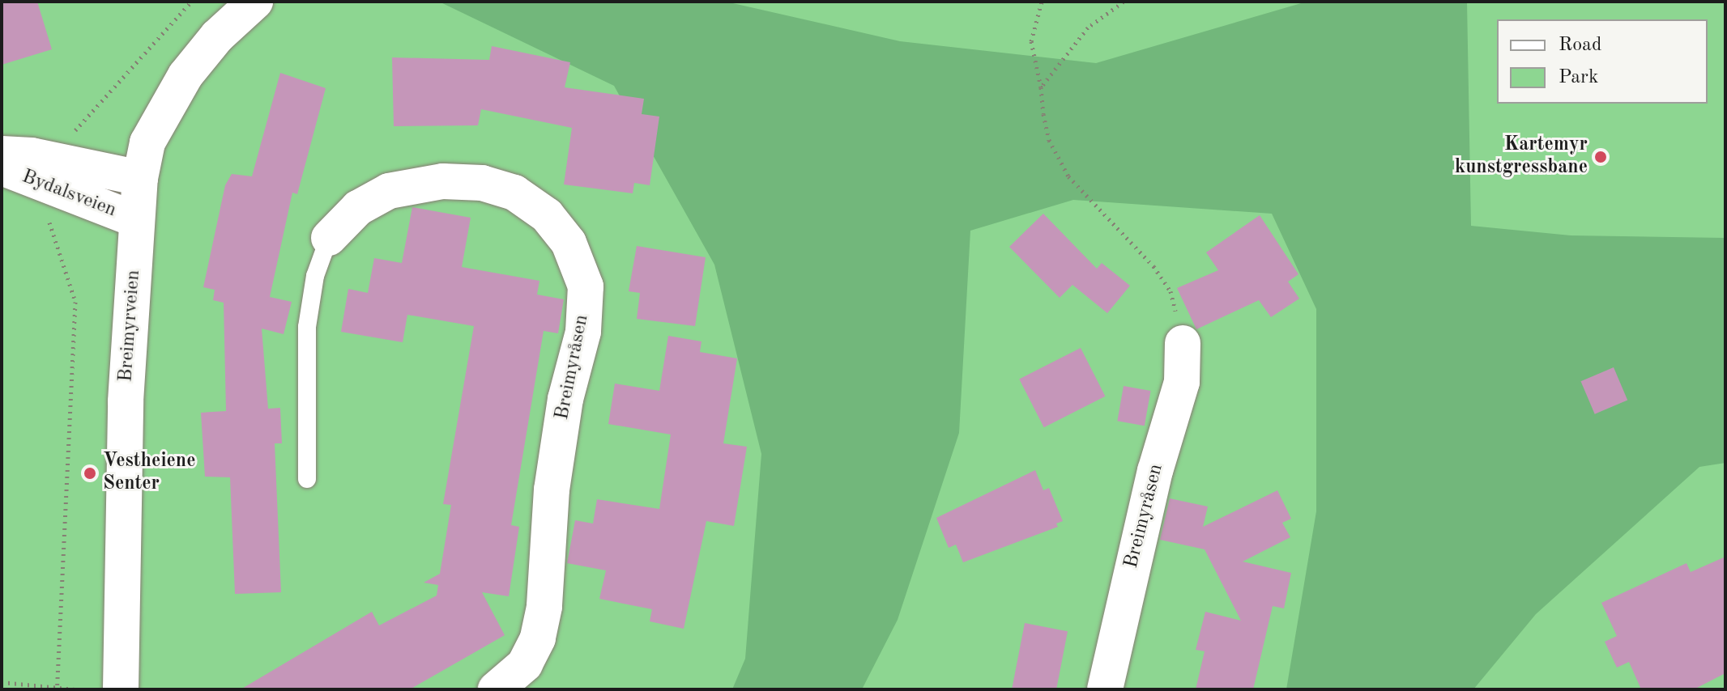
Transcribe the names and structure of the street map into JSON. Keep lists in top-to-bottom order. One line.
{"streets":{"street":["Bydalsveien","Breimyrveien","Breimyråsen"]},"crossings":[["Bydalsveien","Breimyrveien"]],"places":["Kartemyr kunstgressbane","Vestheiene Senter"],"legend":["Road","Park"]}
